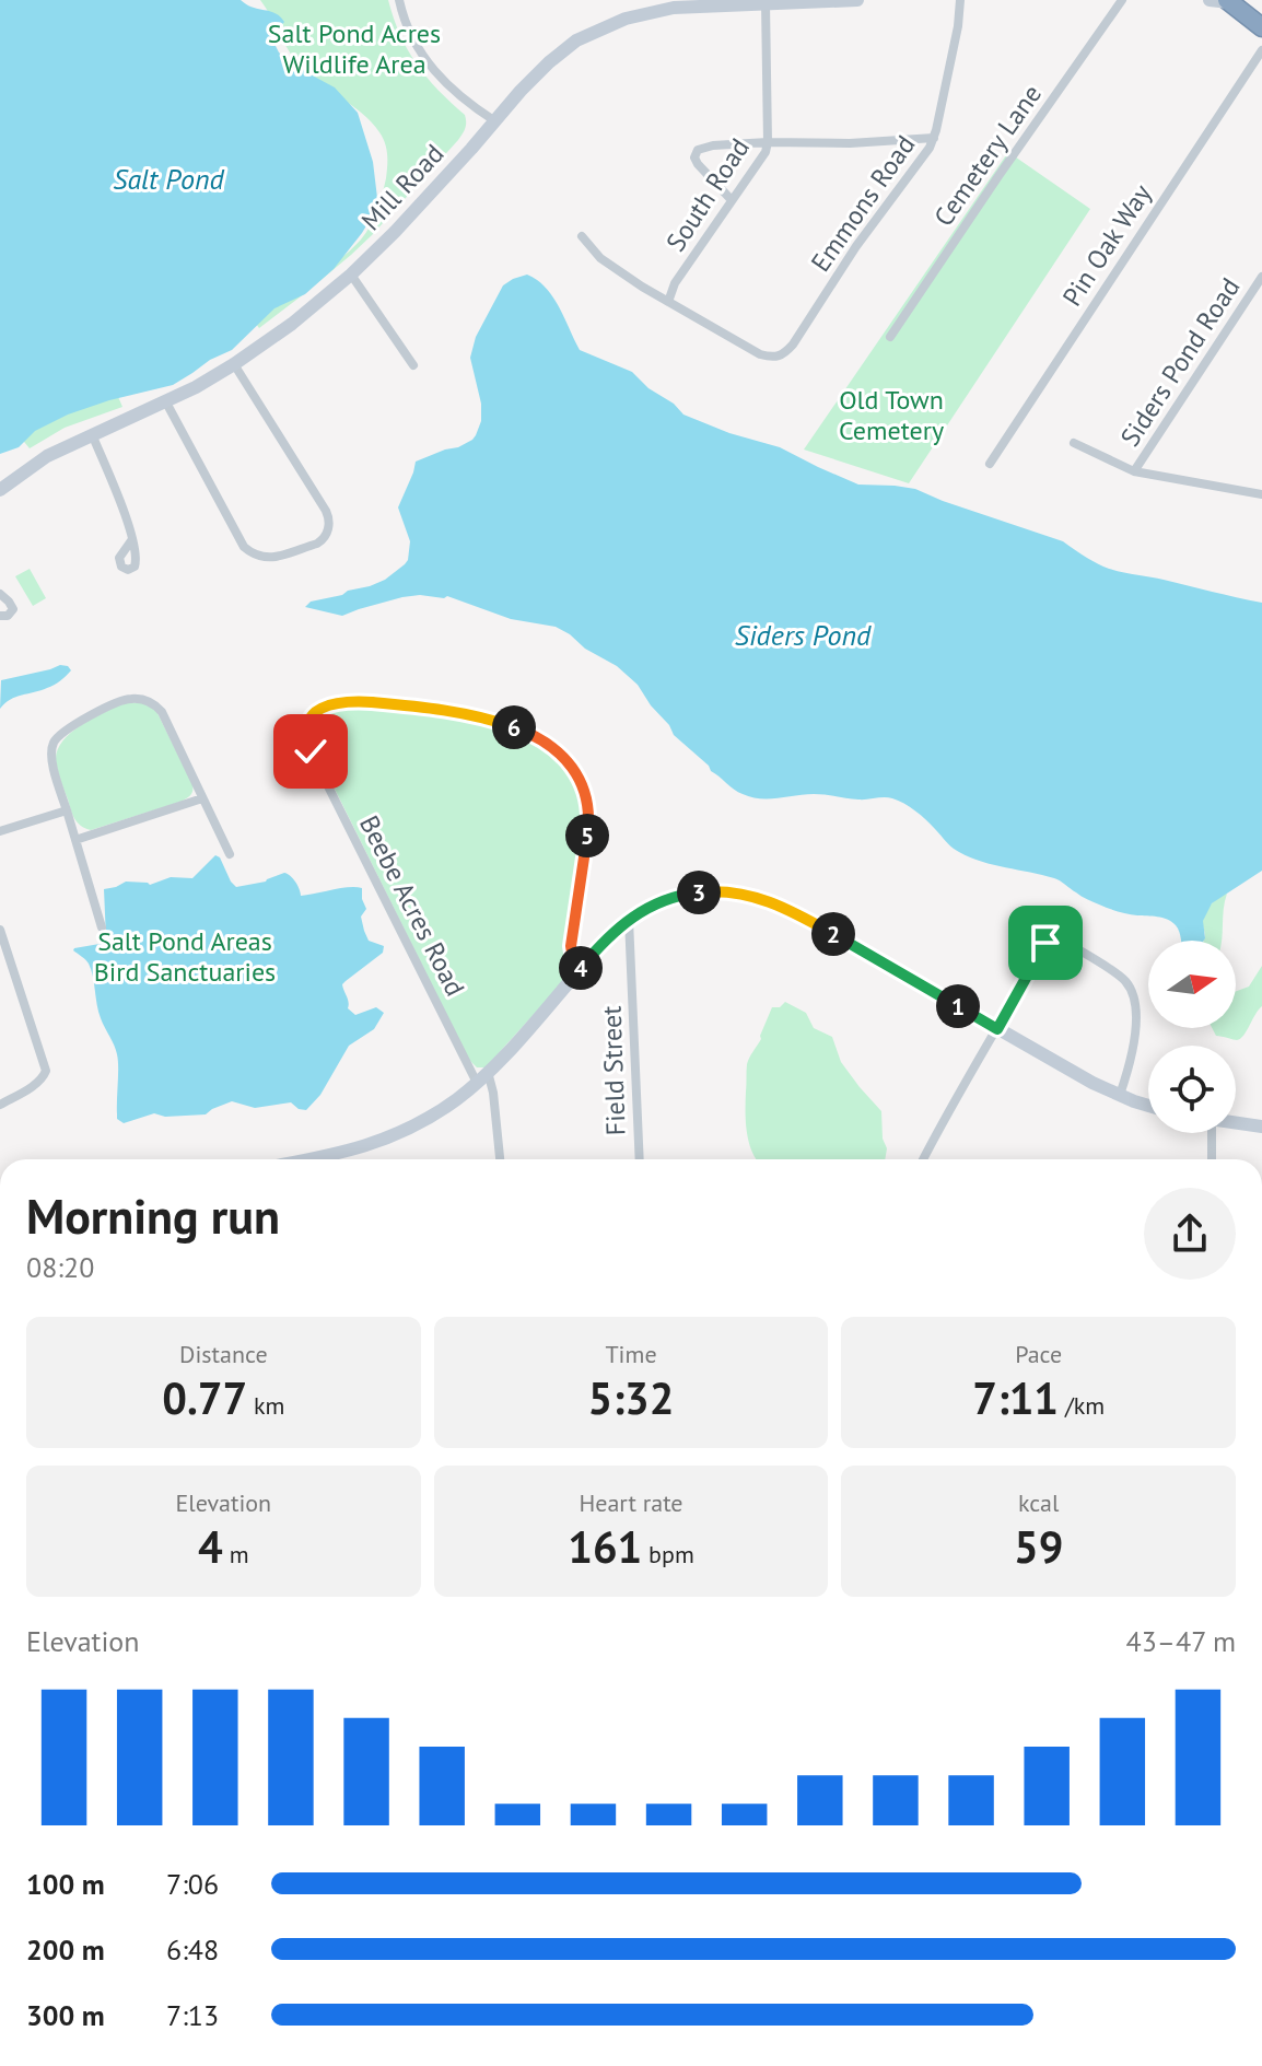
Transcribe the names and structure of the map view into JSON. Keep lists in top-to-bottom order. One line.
{"streets":{"street":["Cemetery Lane","Mill Road","South Road","Emmons Road","Pin Oak Way","Siders Pond Road","Beebe Acres Road","Field Street"]},"crossings":[["Mill Road","South Road"],["South Road","Emmons Road"]],"water":["Salt Pond","Siders Pond"],"parks":["Salt Pond Acres Wildlife Area","Old Town Cemetery","Salt Pond Areas Bird Sanctuaries"],"north":"right","page":{"pins":["6","5","3","2","4","1"],"heading":["Morning run","08:20"],"stats":[["Distance","0.77 km"],["Time","5:32"],["Pace","7:11 /km"],["Elevation","4 m"],["Heart rate","161 bpm"],["kcal","59"]],"chart":["Elevation","43–47 m"],"list":[{"name":"100 m","note":"7:06"},{"name":"200 m","note":"6:48"},{"name":"300 m","note":"7:13"}]}}
